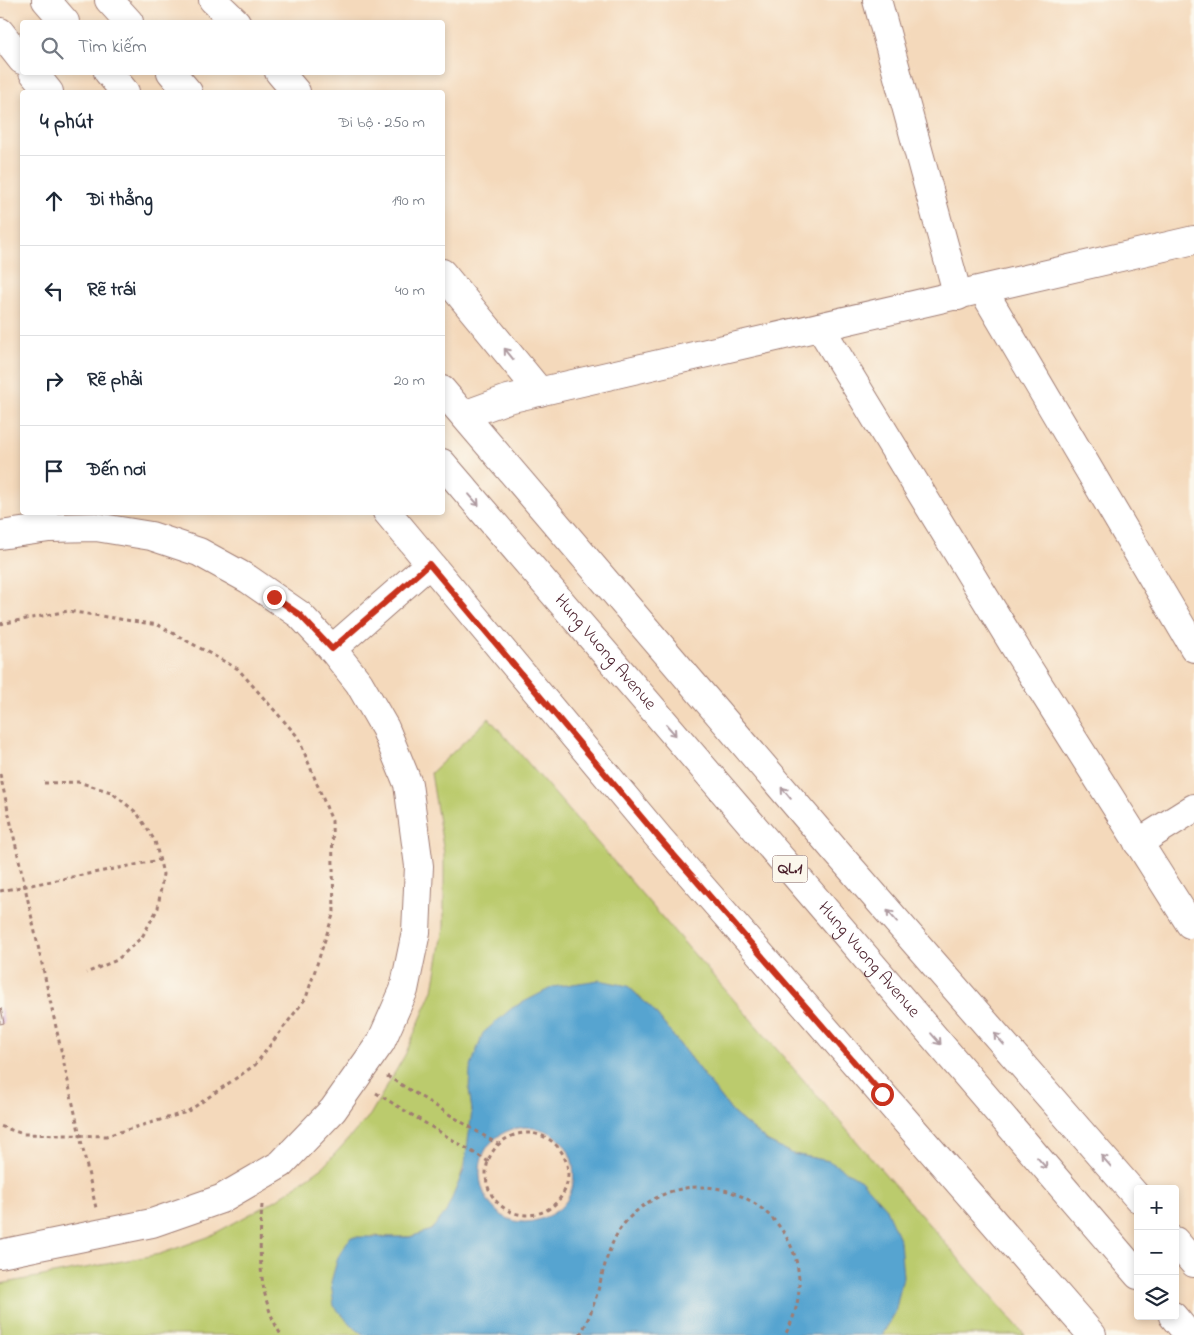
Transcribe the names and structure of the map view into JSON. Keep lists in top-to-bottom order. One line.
{"streets":{"main road":["Hung Vuong Avenue","QL.1"]},"page":{"search":"Tìm kiếm","heading":["4 phút","Đi bộ · 250 m"],"list":[["Đi thẳng","190 m"],["Rẽ trái","40 m"],["Rẽ phải","20 m"],"Đến nơi"],"map_buttons":["+","−"]}}
